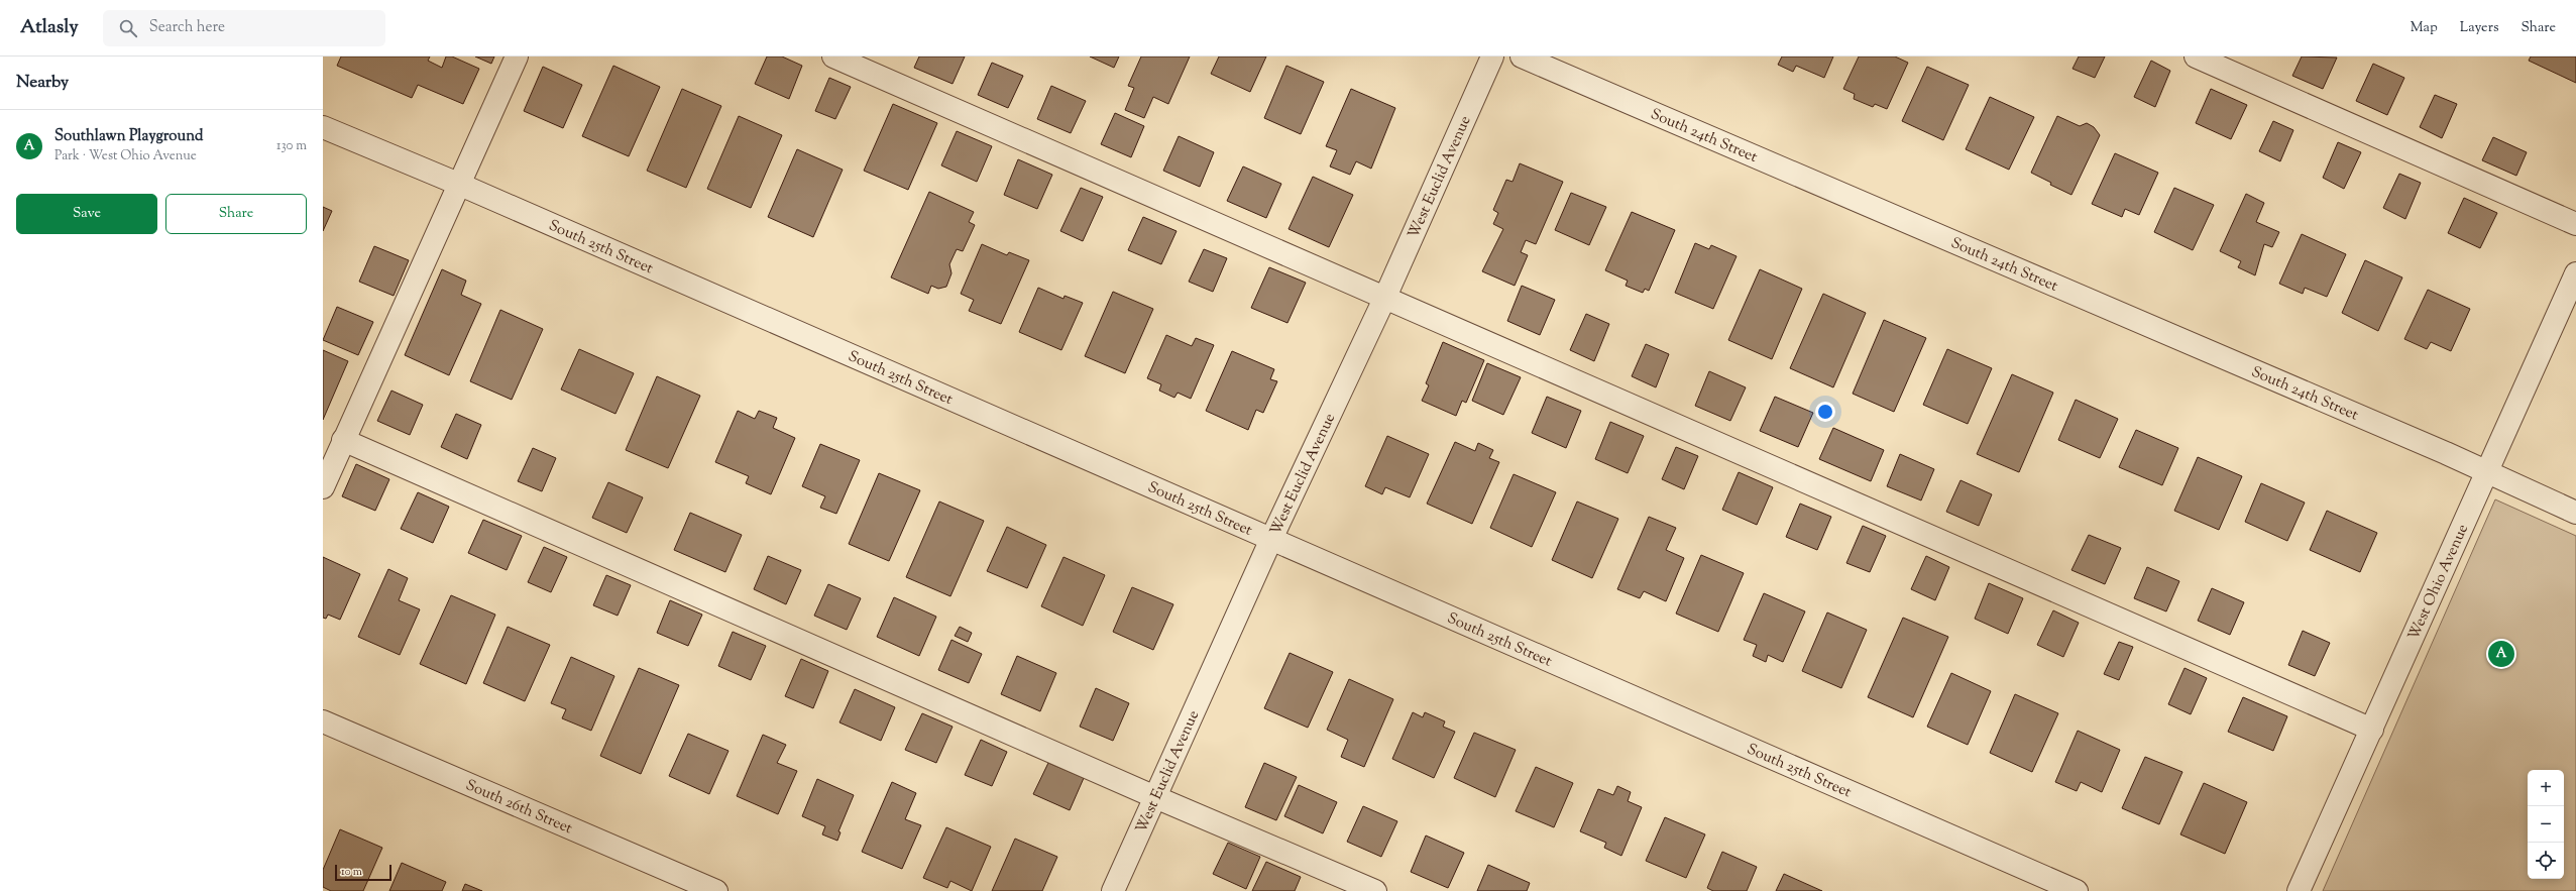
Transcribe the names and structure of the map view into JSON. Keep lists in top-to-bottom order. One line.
{"streets":{"street":["South 24th Street","West Euclid Avenue","South 25th Street","West Ohio Avenue","South 26th Street"]},"crossings":[["South 24th Street","West Ohio Avenue"],["West Euclid Avenue","South 25th Street"]],"scale_bar":"10 m","page":{"header":"Atlasly","search":"Search here","nav":["Map","Layers","Share"],"heading":"Nearby","list":[{"mark":"A","name":"Southlawn Playground","note":"Park · West Ohio Avenue","value":"130 m"}],"buttons":["Save","Share"],"pins":"A","map_buttons":["+","−"],"scale":"10 m"}}
